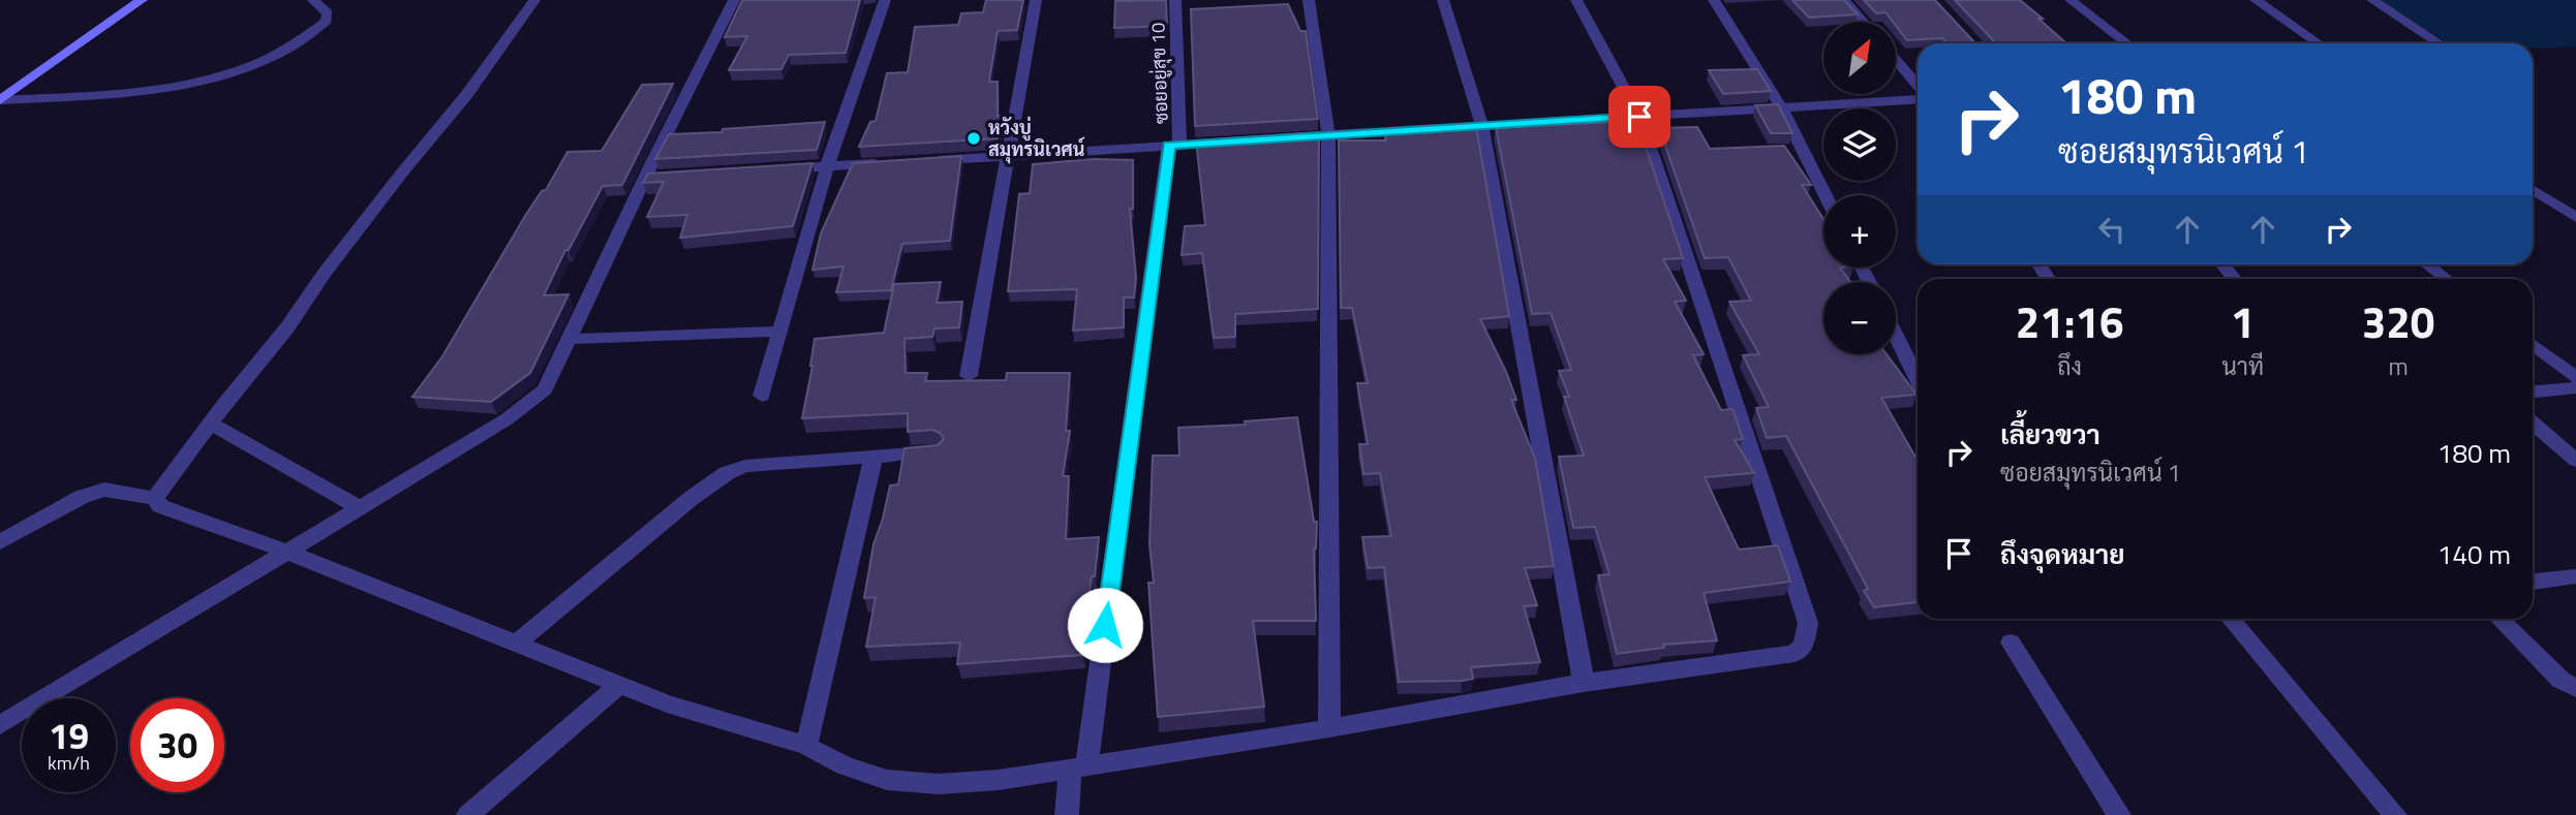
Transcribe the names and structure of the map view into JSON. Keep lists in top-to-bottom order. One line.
{"streets":{"street":["ซอยอยู่สุข 10"]},"places":["หวังบู่ สมุทรนิเวศน์"],"north":"top right","page":{"map_buttons":["+","−"],"turn":["180 m","ซอยสมุทรนิเวศน์ 1"],"eta":["21:16","ถึง","1","นาที","320","m"],"list":[{"name":"เลี้ยวขวา","note":"ซอยสมุทรนิเวศน์ 1","value":"180 m"},{"name":"ถึงจุดหมาย","value":"140 m"}],"speed":"19 km/h","limit":"30"}}
